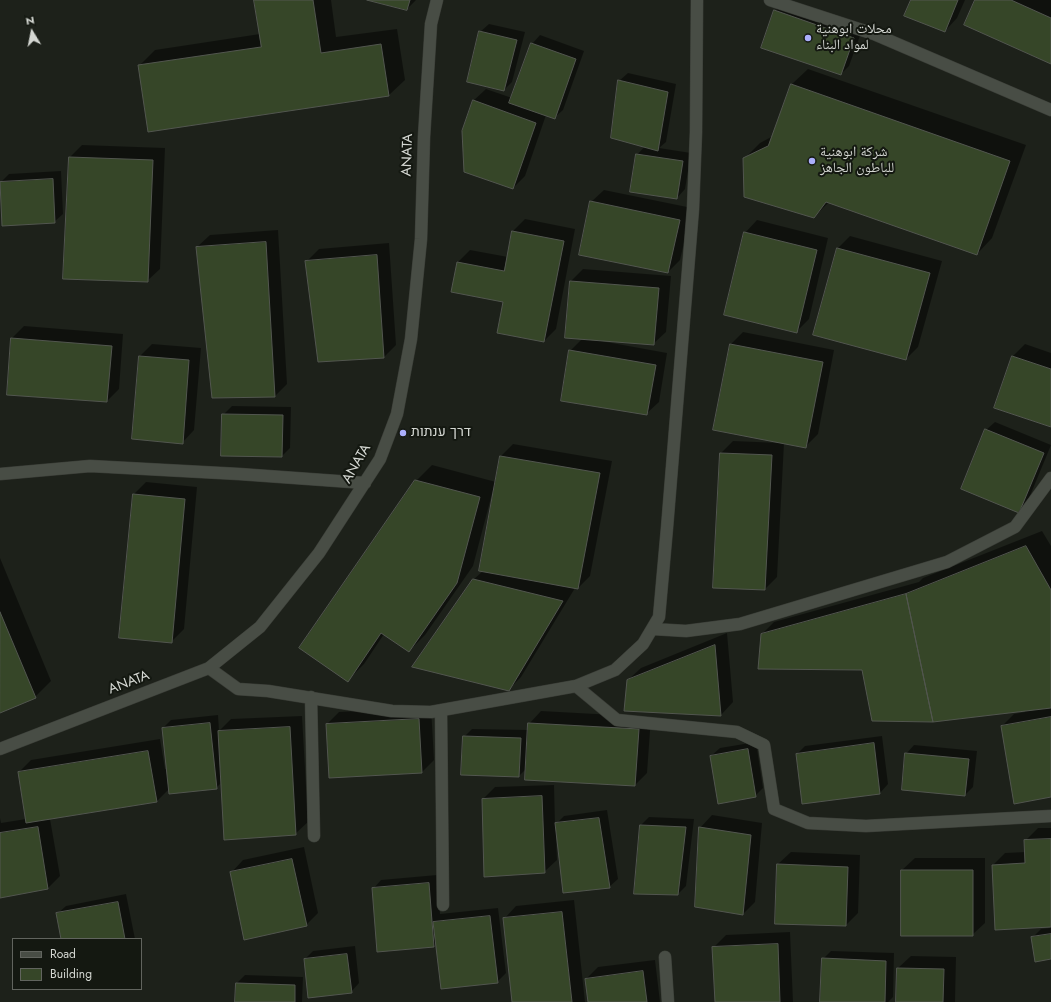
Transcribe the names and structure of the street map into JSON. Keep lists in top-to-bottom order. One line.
{"streets":{"street":["ANATA"]},"places":["محلات ابوهنية لمواد البناء","شركة ابوهنية للباطون الجاهز","דרך ענתות"],"legend":["Road","Building"],"north":"top"}
